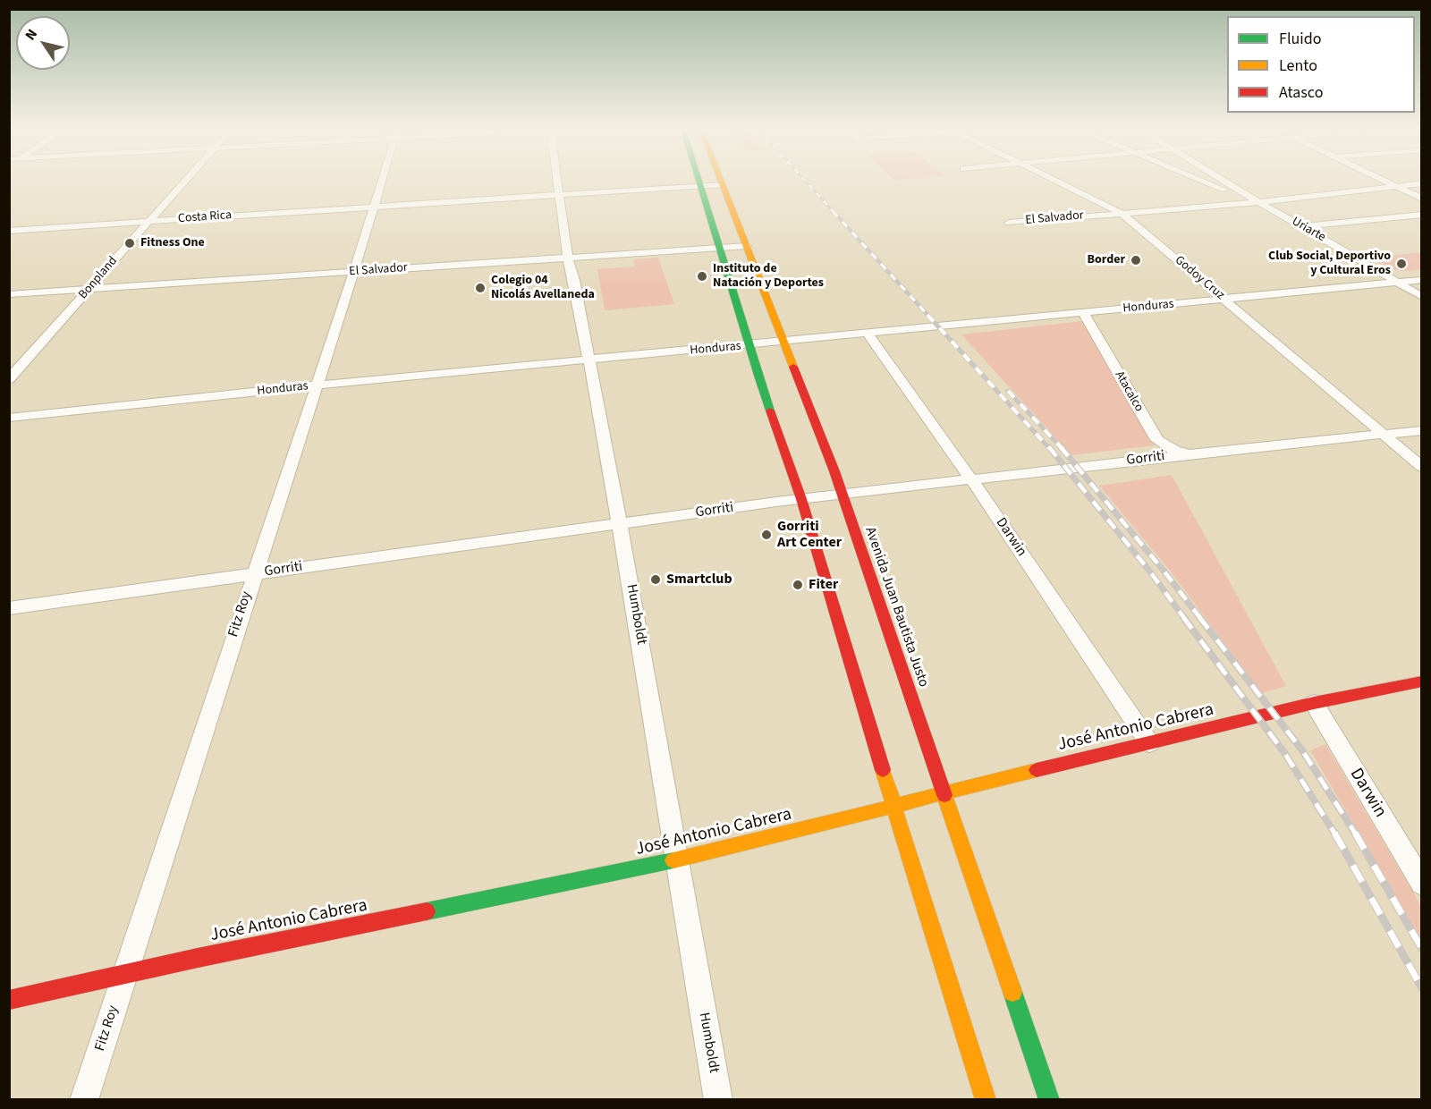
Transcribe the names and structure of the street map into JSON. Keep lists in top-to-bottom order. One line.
{"streets":{"main road":["Avenida Juan Bautista Justo","José Antonio Cabrera"],"street":["Costa Rica","El Salvador","Uriarte","Bonpland","Godoy Cruz","Honduras","Atacalco","Gorriti","Darwin","Fitz Roy","Humboldt"]},"crossings":[["Costa Rica","Bonpland"],["Costa Rica","Avenida Juan Bautista Justo"],["Costa Rica","Fitz Roy"],["Costa Rica","Humboldt"],["El Salvador","Uriarte"],["El Salvador","Bonpland"],["El Salvador","Godoy Cruz"],["El Salvador","Avenida Juan Bautista Justo"],["El Salvador","Fitz Roy"],["El Salvador","Humboldt"],["Uriarte","Honduras"],["Godoy Cruz","Honduras"],["Godoy Cruz","Gorriti"],["Honduras","Atacalco"],["Honduras","Darwin"],["Honduras","Avenida Juan Bautista Justo"],["Honduras","Fitz Roy"],["Honduras","Humboldt"],["Atacalco","Gorriti"],["Gorriti","Darwin"],["Gorriti","Avenida Juan Bautista Justo"],["Gorriti","Fitz Roy"],["Gorriti","Humboldt"],["Darwin","José Antonio Cabrera"],["Avenida Juan Bautista Justo","José Antonio Cabrera"],["Fitz Roy","José Antonio Cabrera"],["Humboldt","José Antonio Cabrera"]],"places":["Fitness One","Border","Club Social, Deportivo y Cultural Eros","Instituto de Natación y Deportes","Colegio 04 Nicolás Avellaneda","Gorriti Art Center","Smartclub","Fiter"],"legend":["Fluido","Lento","Atasco"],"north":"top left"}
